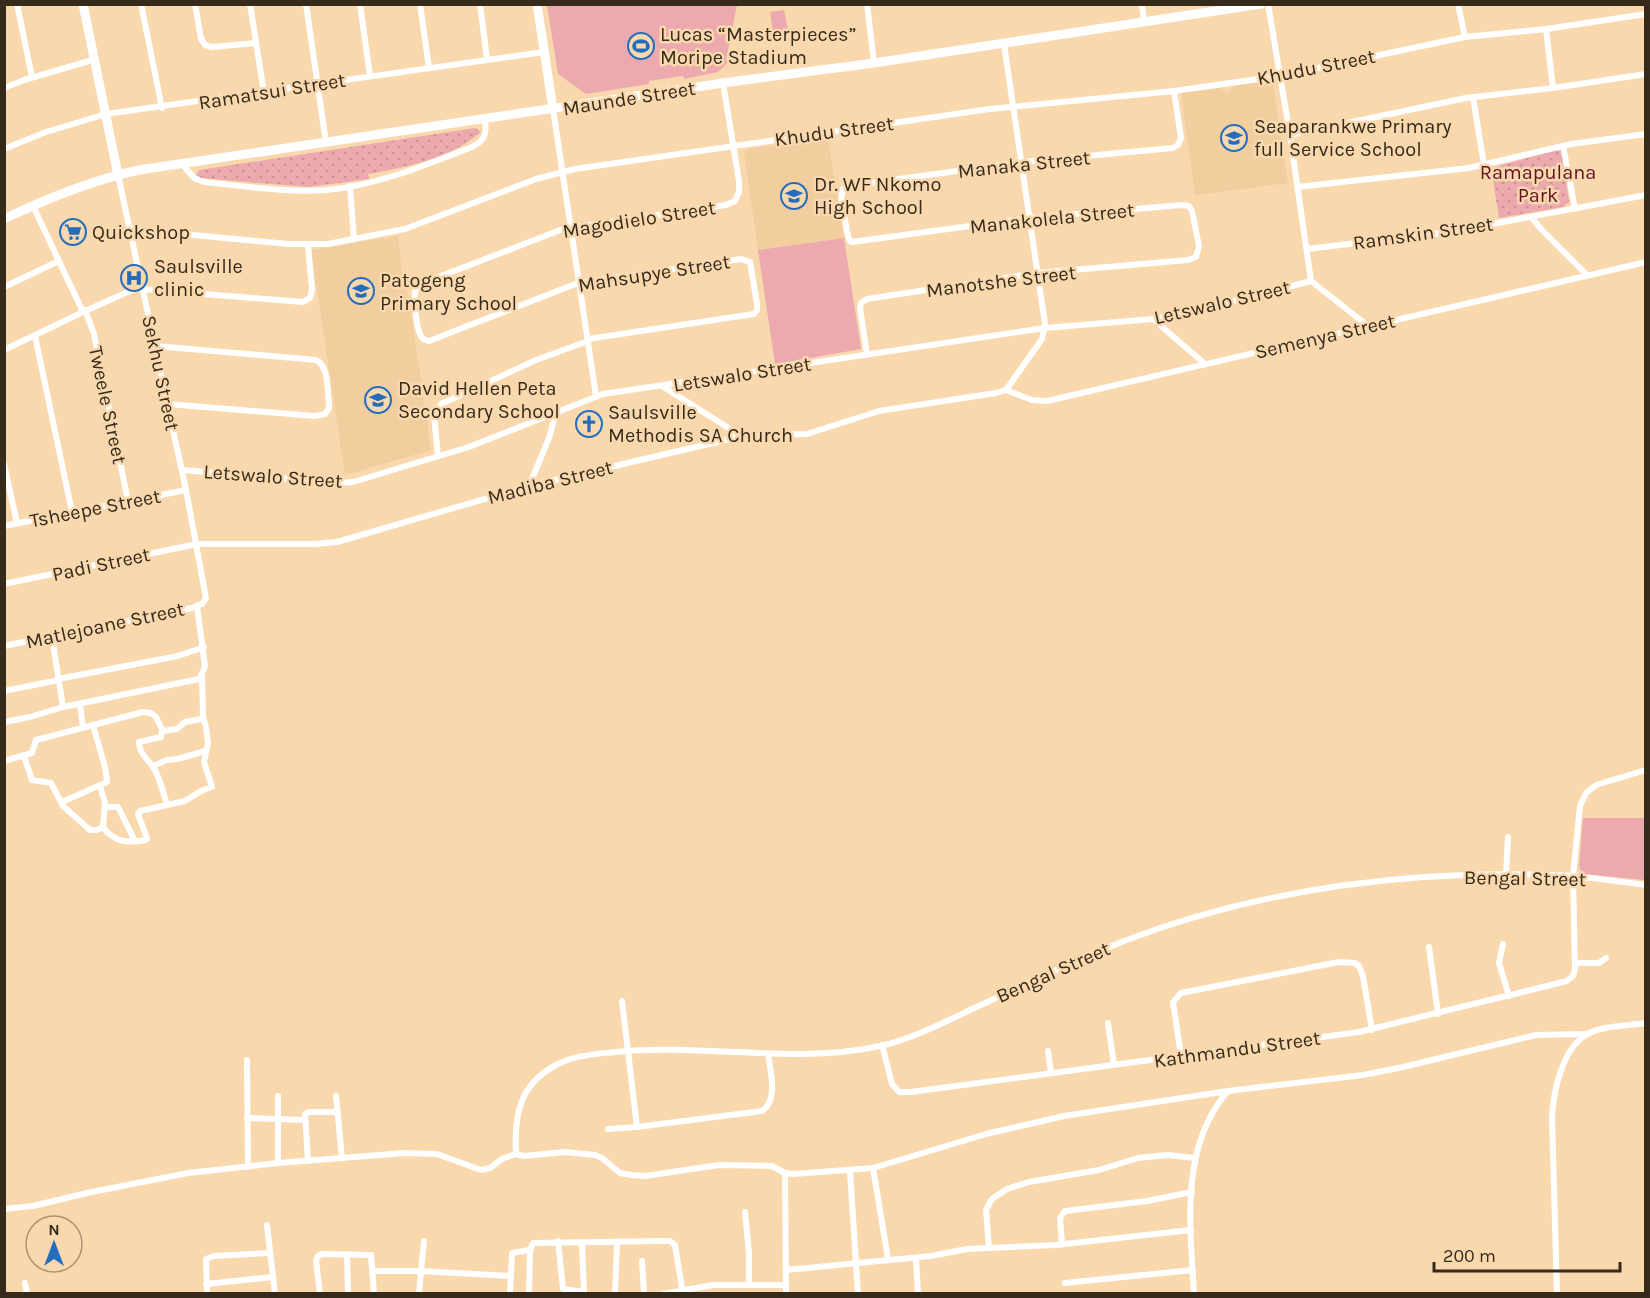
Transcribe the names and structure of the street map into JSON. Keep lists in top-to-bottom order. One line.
{"streets":{"street":["Khudu Street","Ramatsui Street","Maunde Street","Manaka Street","Manakolela Street","Magodielo Street","Ramskin Street","Mahsupye Street","Manotshe Street","Letswalo Street","Semenya Street","Sekhu Street","Tweele Street","Madiba Street","Tsheepe Street","Padi Street","Matlejoane Street","Bengal Street","Kathmandu Street"]},"crossings":[["Khudu Street","Manaka Street"],["Khudu Street","Magodielo Street"],["Khudu Street","Sekhu Street"],["Ramatsui Street","Sekhu Street"],["Maunde Street","Sekhu Street"],["Maunde Street","Tweele Street"],["Manaka Street","Manakolela Street"],["Manakolela Street","Manotshe Street"],["Magodielo Street","Mahsupye Street"],["Manotshe Street","Letswalo Street"],["Letswalo Street","Sekhu Street"],["Semenya Street","Madiba Street"],["Sekhu Street","Madiba Street"],["Sekhu Street","Tsheepe Street"],["Sekhu Street","Padi Street"],["Sekhu Street","Matlejoane Street"],["Tweele Street","Tsheepe Street"],["Madiba Street","Padi Street"],["Bengal Street","Kathmandu Street"]],"parks":["Ramapulana Park"],"places":{"sports":["Lucas “Masterpieces” Moripe Stadium"],"school or university":["Seaparankwe Primary full Service School","Dr. WF Nkomo High School","Patogeng Primary School","David Hellen Peta Secondary School"],"supermarket":["Quickshop"],"hospital":["Saulsville clinic"],"church":["Saulsville Methodis SA Church"]},"scale_bar":"200 m","north":"top"}
